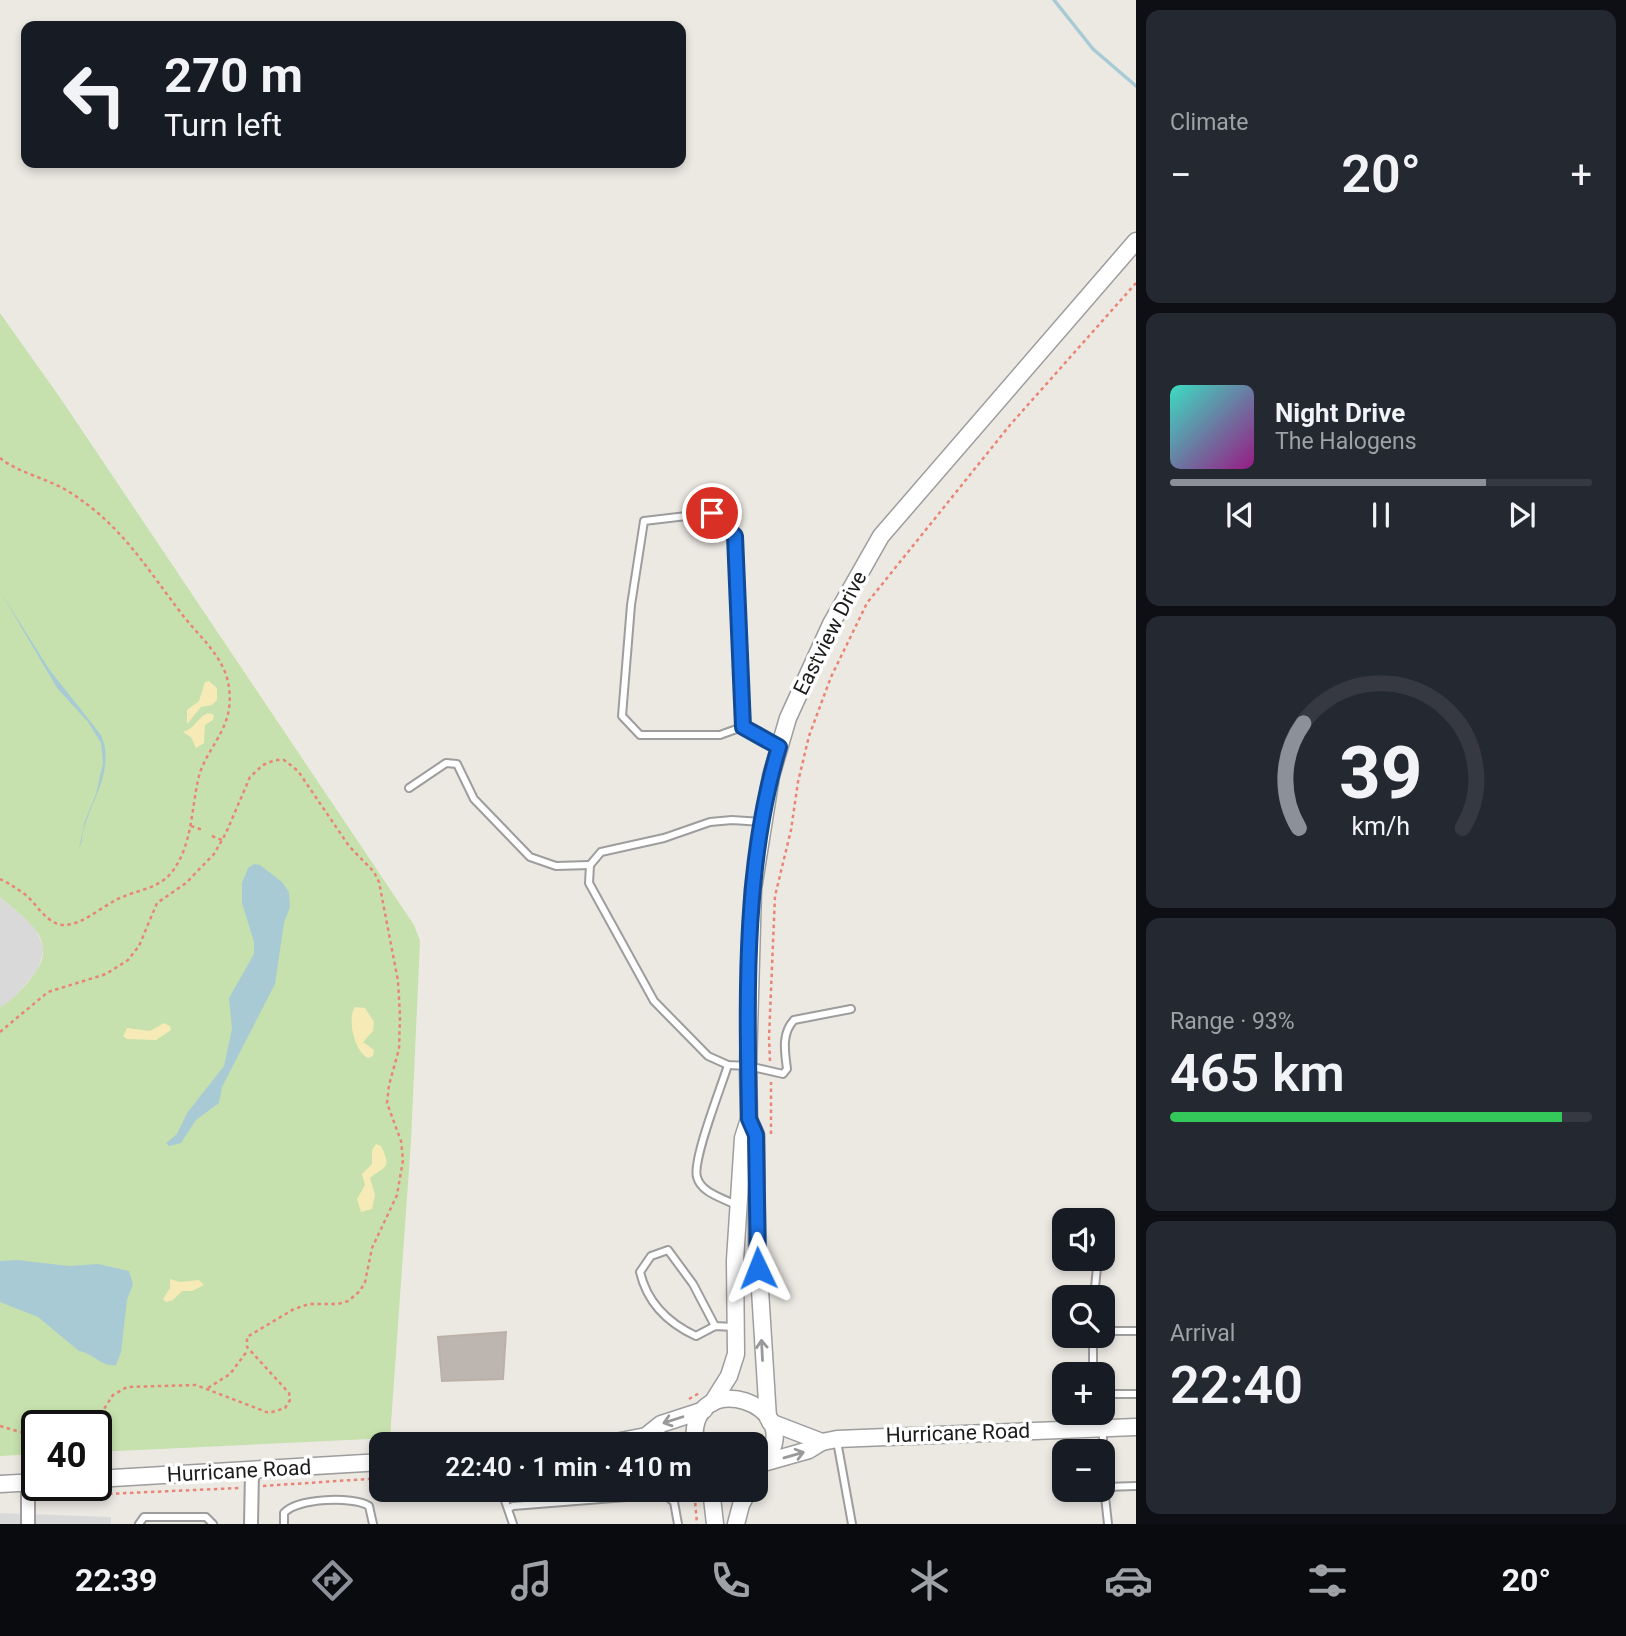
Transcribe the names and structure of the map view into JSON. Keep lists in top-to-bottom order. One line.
{"streets":{"street":["Eastview Drive","Hurricane Road"]},"crossings":[["Eastview Drive","Hurricane Road"]],"page":{"tile":["Climate",["Range · 93%","465 km"],["Arrival","22:40"]],"turn":["270 m","Turn left"],"heat":["−","20°","+"],"song":["Night Drive","The Halogens"],"map_buttons":["+","−"],"limit":"40","trip":"22:40 · 1 min · 410 m","tabs":["22:39","20°"],"gauge":["39","km/h"]}}
